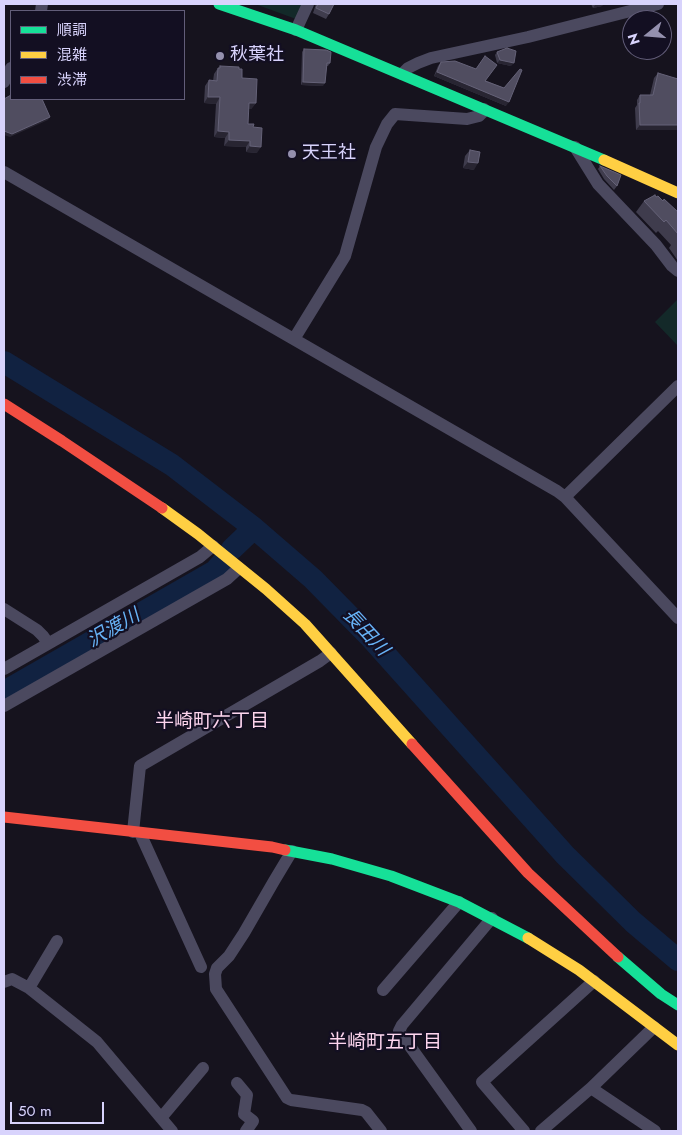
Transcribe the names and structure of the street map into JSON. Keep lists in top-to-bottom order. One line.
{"districts":["半崎町六丁目","半崎町五丁目"],"water":["沢渡川","長田川"],"places":["秋葉社","天王社"],"legend":["順調","混雑","渋滞"],"scale_bar":"50 m","north":"left"}
